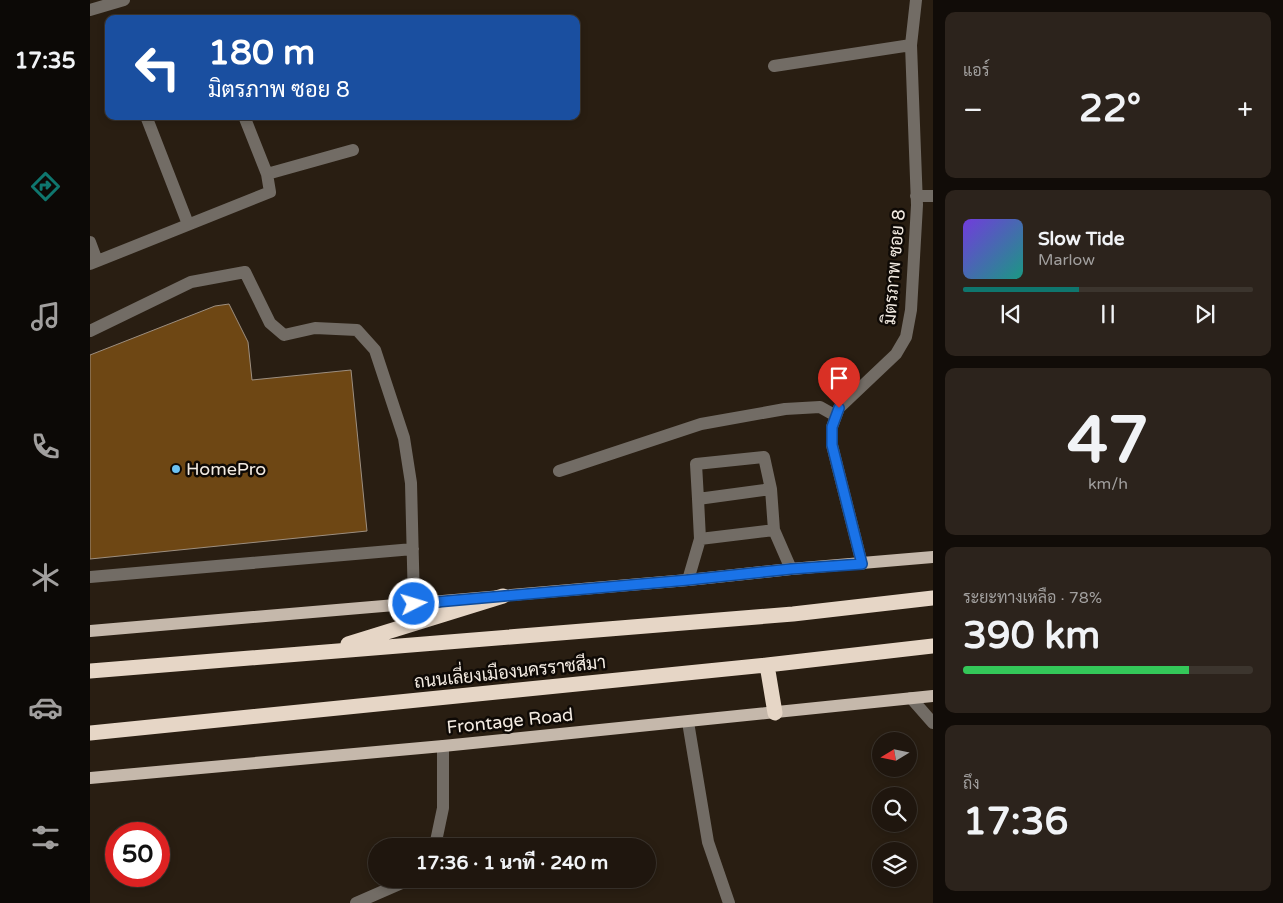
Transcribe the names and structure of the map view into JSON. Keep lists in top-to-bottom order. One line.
{"streets":{"highway":["ถนนเลี่ยงเมืองนครราชสีมา"],"main road":["Frontage Road"],"street":["มิตรภาพ ซอย 8"]},"places":["HomePro"],"north":"left","page":{"tabs":"17:35","tile":["แอร์",["47","km/h"],["ระยะทางเหลือ · 78%","390 km"],["ถึง","17:36"]],"turn":["180 m","มิตรภาพ ซอย 8"],"heat":["−","22°","+"],"song":["Slow Tide","Marlow"],"limit":"50","trip":"17:36 · 1 นาที · 240 m"}}
